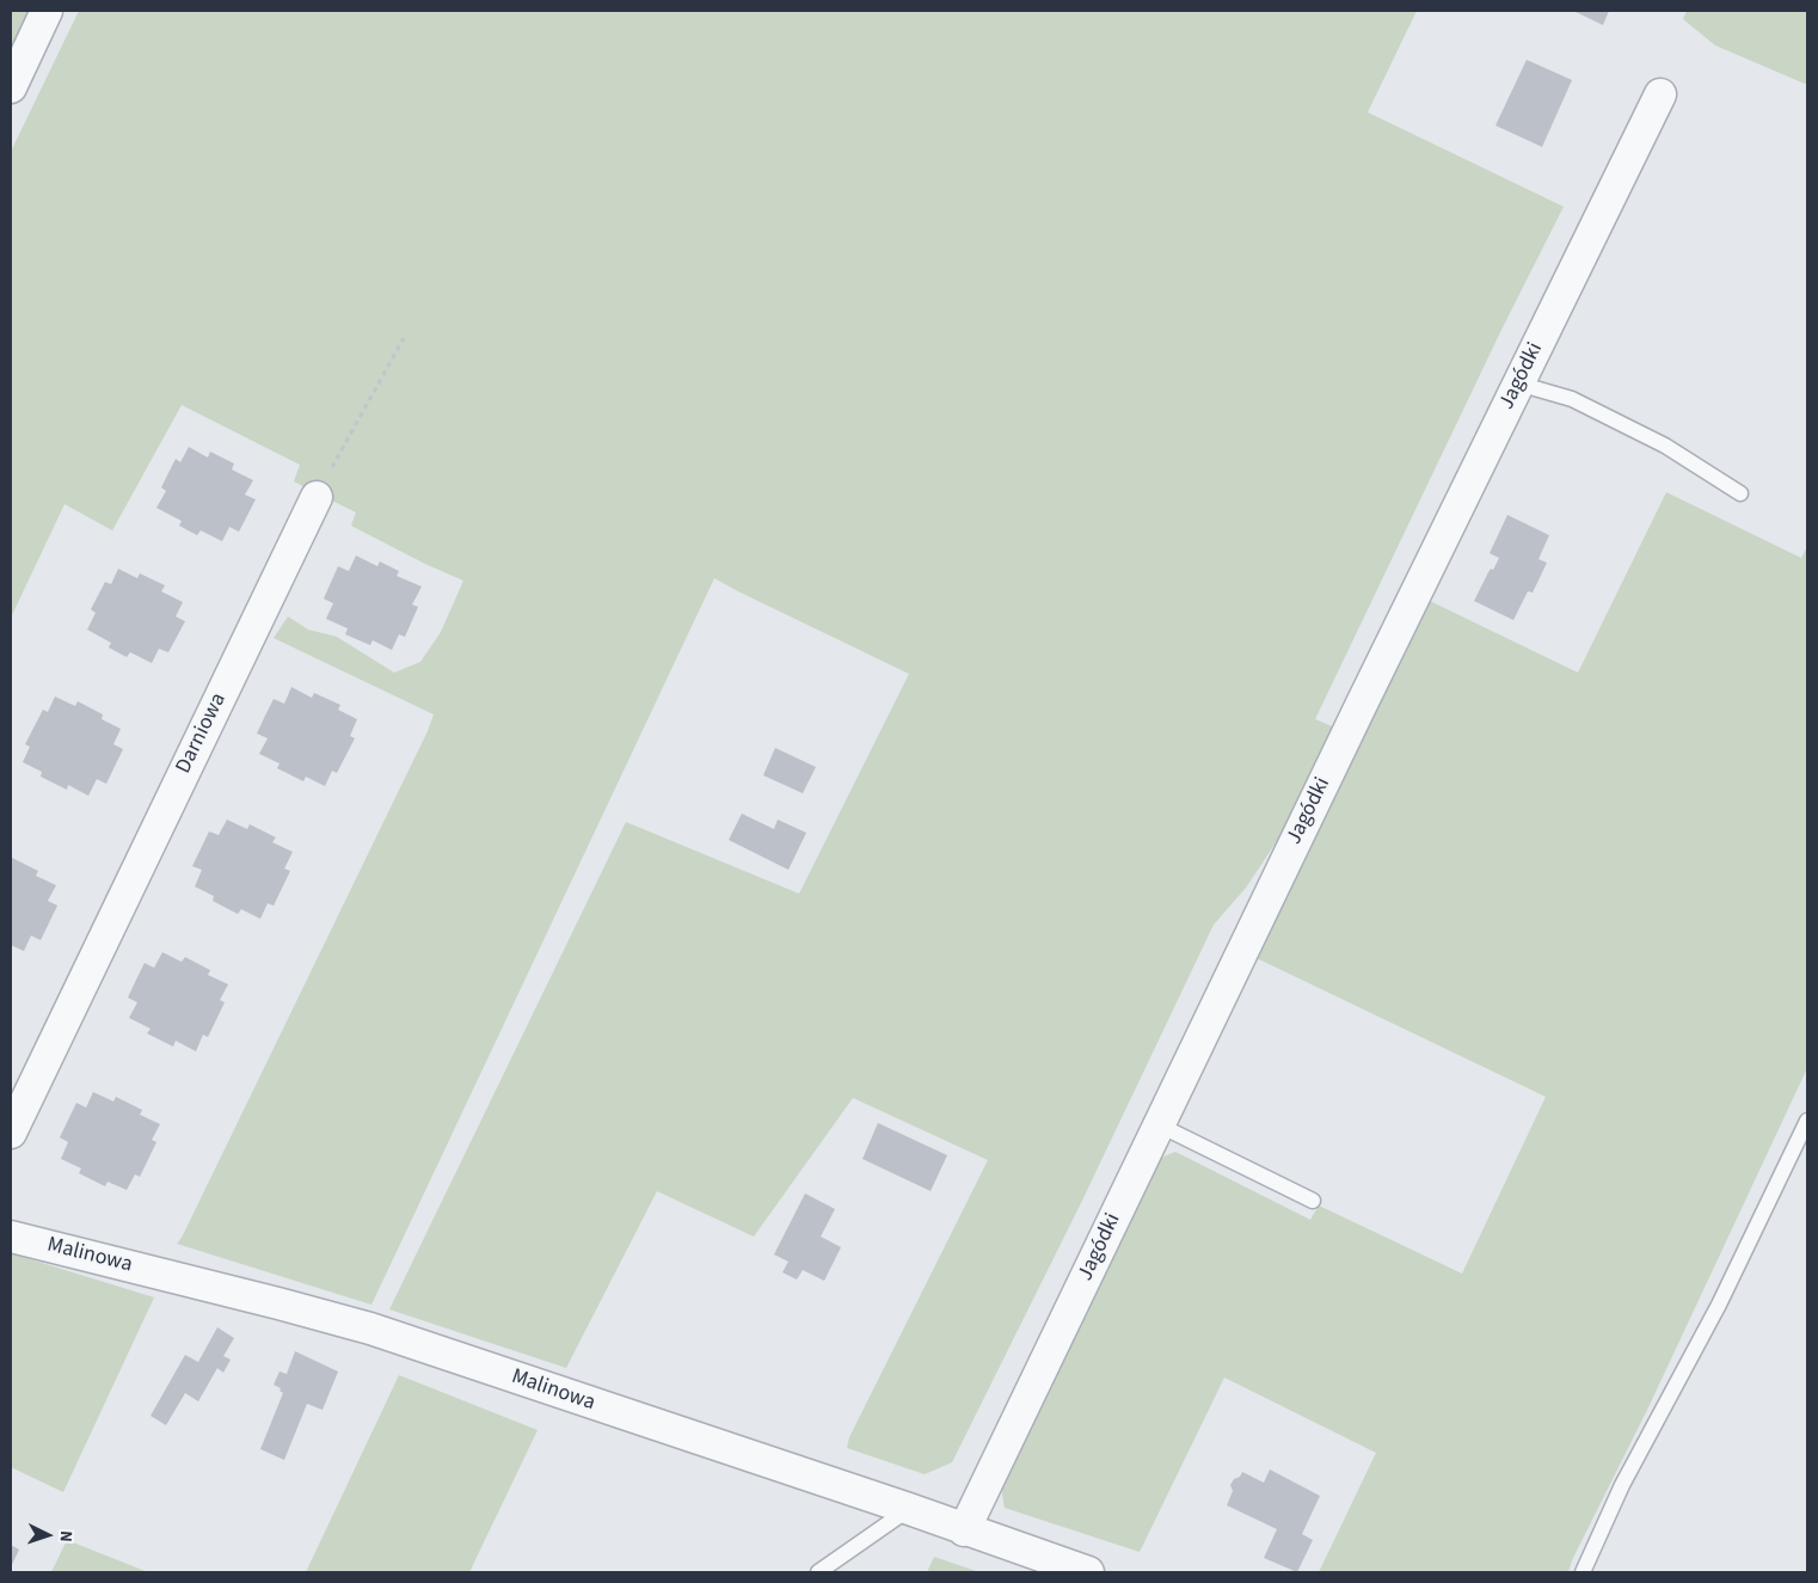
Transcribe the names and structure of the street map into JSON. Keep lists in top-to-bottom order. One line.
{"streets":{"street":["Jagódki","Darniowa","Malinowa"]},"crossings":[["Jagódki","Malinowa"]],"north":"right"}
